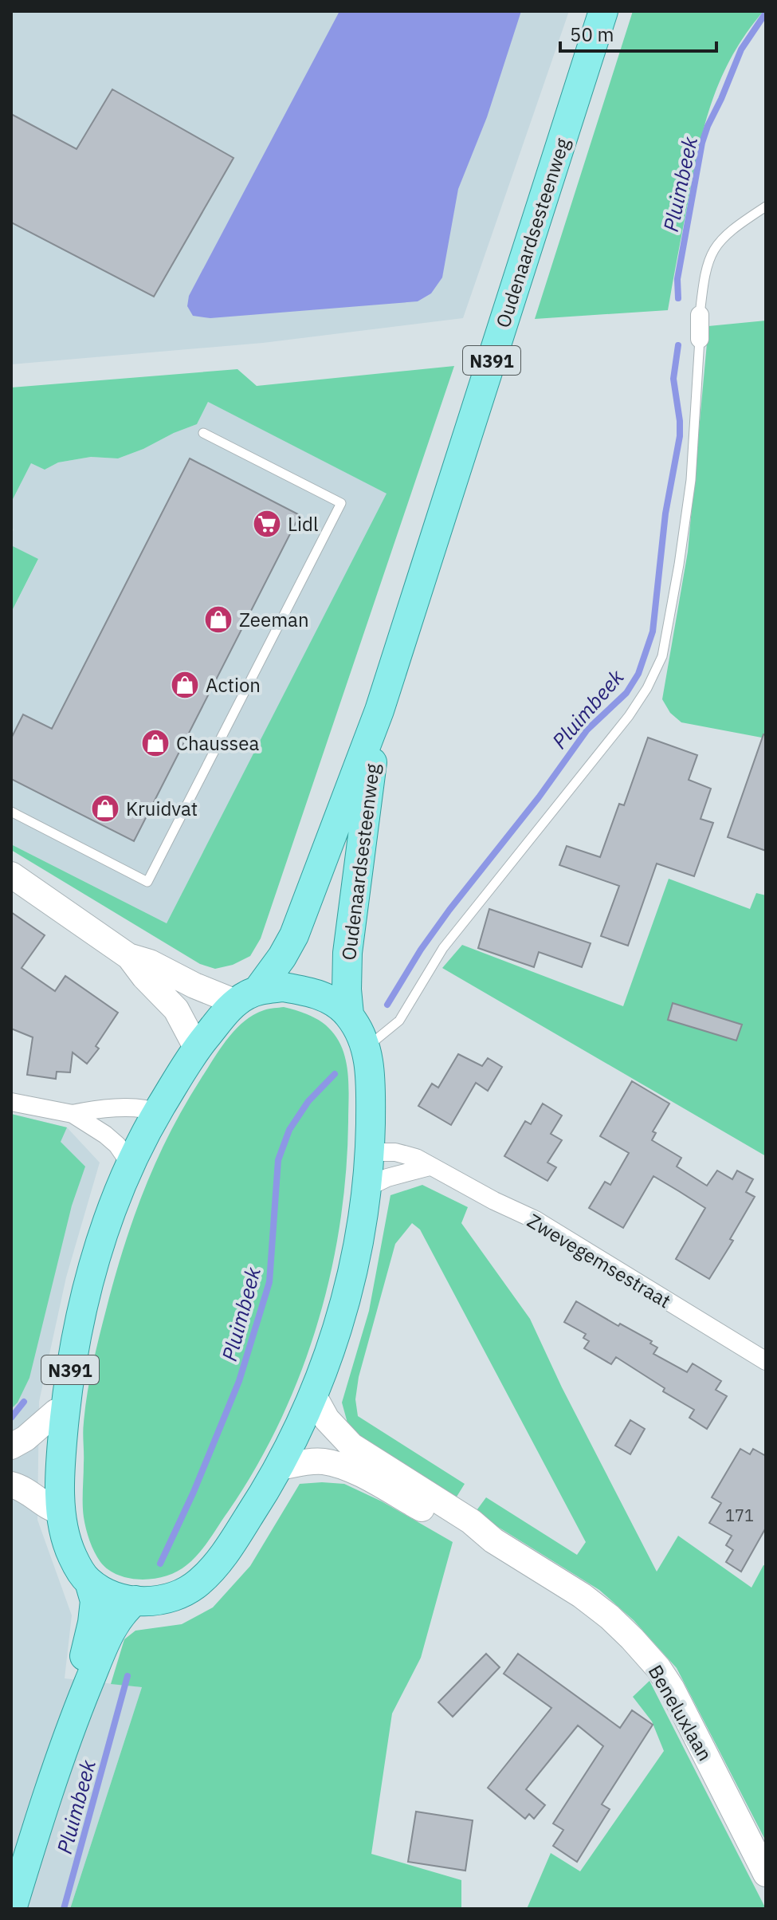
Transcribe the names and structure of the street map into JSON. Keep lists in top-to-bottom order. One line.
{"streets":{"main road":["Oudenaardsesteenweg","N391"],"street":["Zwevegemsestraat","Beneluxlaan"]},"crossings":[["Oudenaardsesteenweg","N391"],["N391","Zwevegemsestraat"],["N391","Beneluxlaan"]],"water":["Pluimbeek"],"places":{"supermarket":["Lidl"],"shop":["Zeeman","Action","Chaussea","Kruidvat"]},"house_numbers":["171"],"scale_bar":"50 m"}
